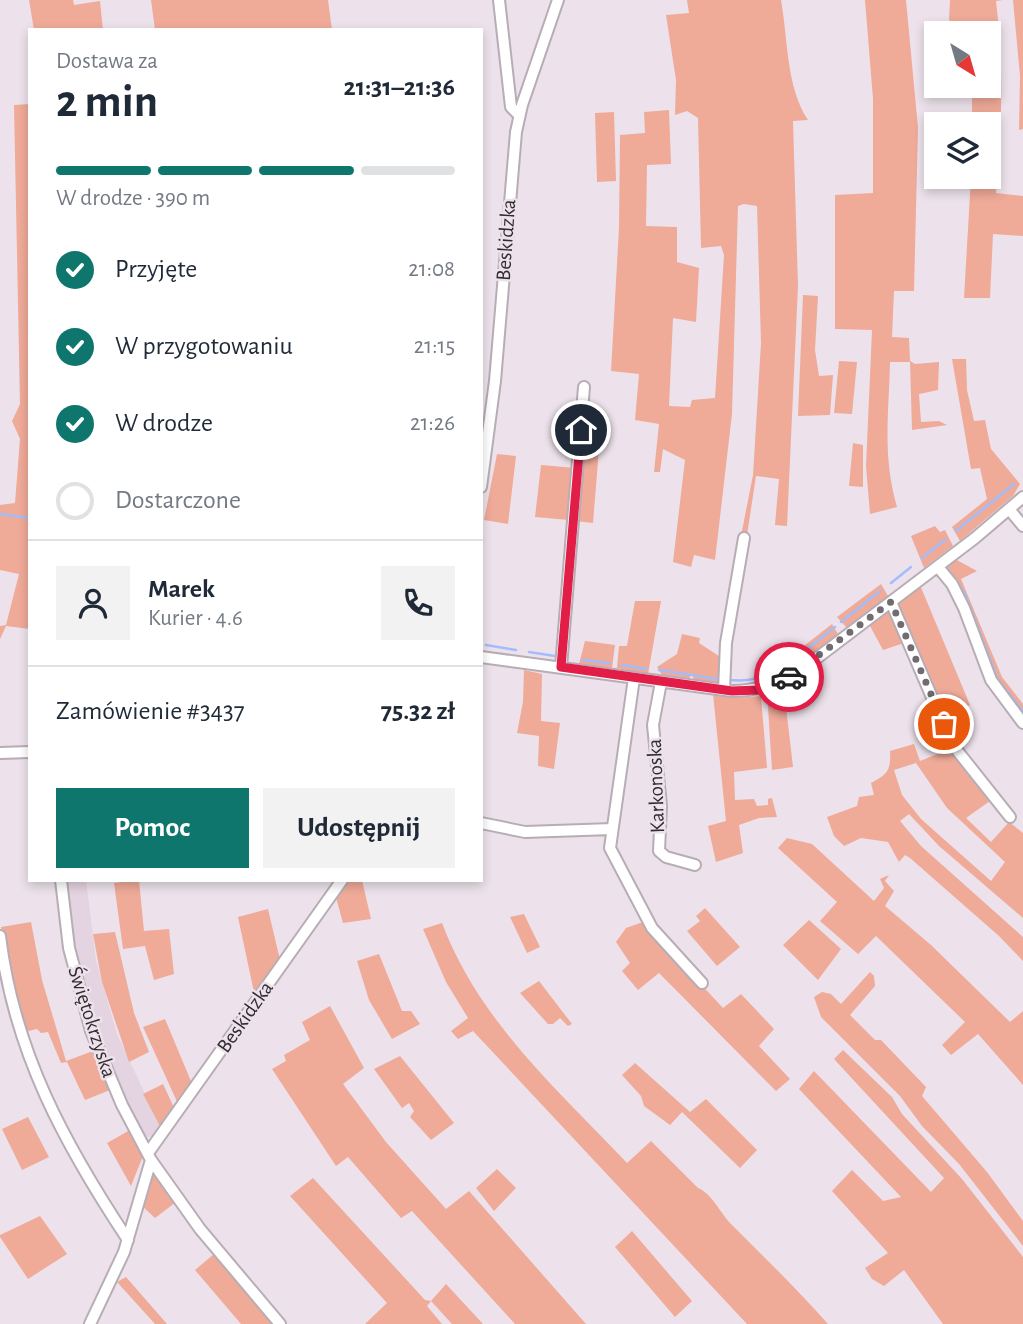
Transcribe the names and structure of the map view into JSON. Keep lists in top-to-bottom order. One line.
{"streets":{"street":["Beskidzka","Karkonoska","Świętokrzyska"]},"crossings":[["Beskidzka","Świętokrzyska"]],"north":"bottom right","page":{"heading":["2 min","Dostawa za","21:31–21:36"],"panel":["Marek","Kurier · 4.6","Zamówienie #3437","75.32 zł"],"bar":"W drodze · 390 m","list":[["Przyjęte","21:08"],["W przygotowaniu","21:15"],["W drodze","21:26"],"Dostarczone"],"buttons":["Pomoc","Udostępnij"]}}
